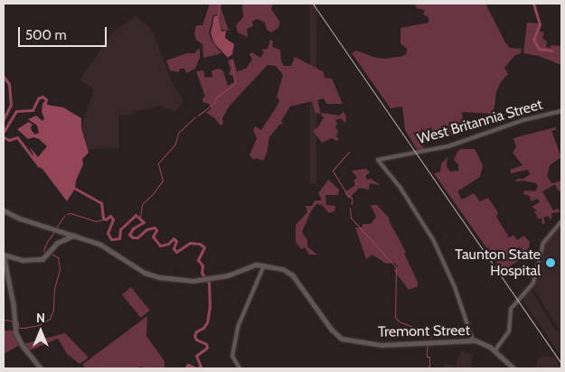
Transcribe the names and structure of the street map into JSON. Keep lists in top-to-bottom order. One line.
{"streets":{"main road":["Tremont Street"],"street":["West Britannia Street"]},"crossings":[["West Britannia Street","Tremont Street"]],"places":["Taunton State Hospital"],"scale_bar":"500 m","north":"top"}
